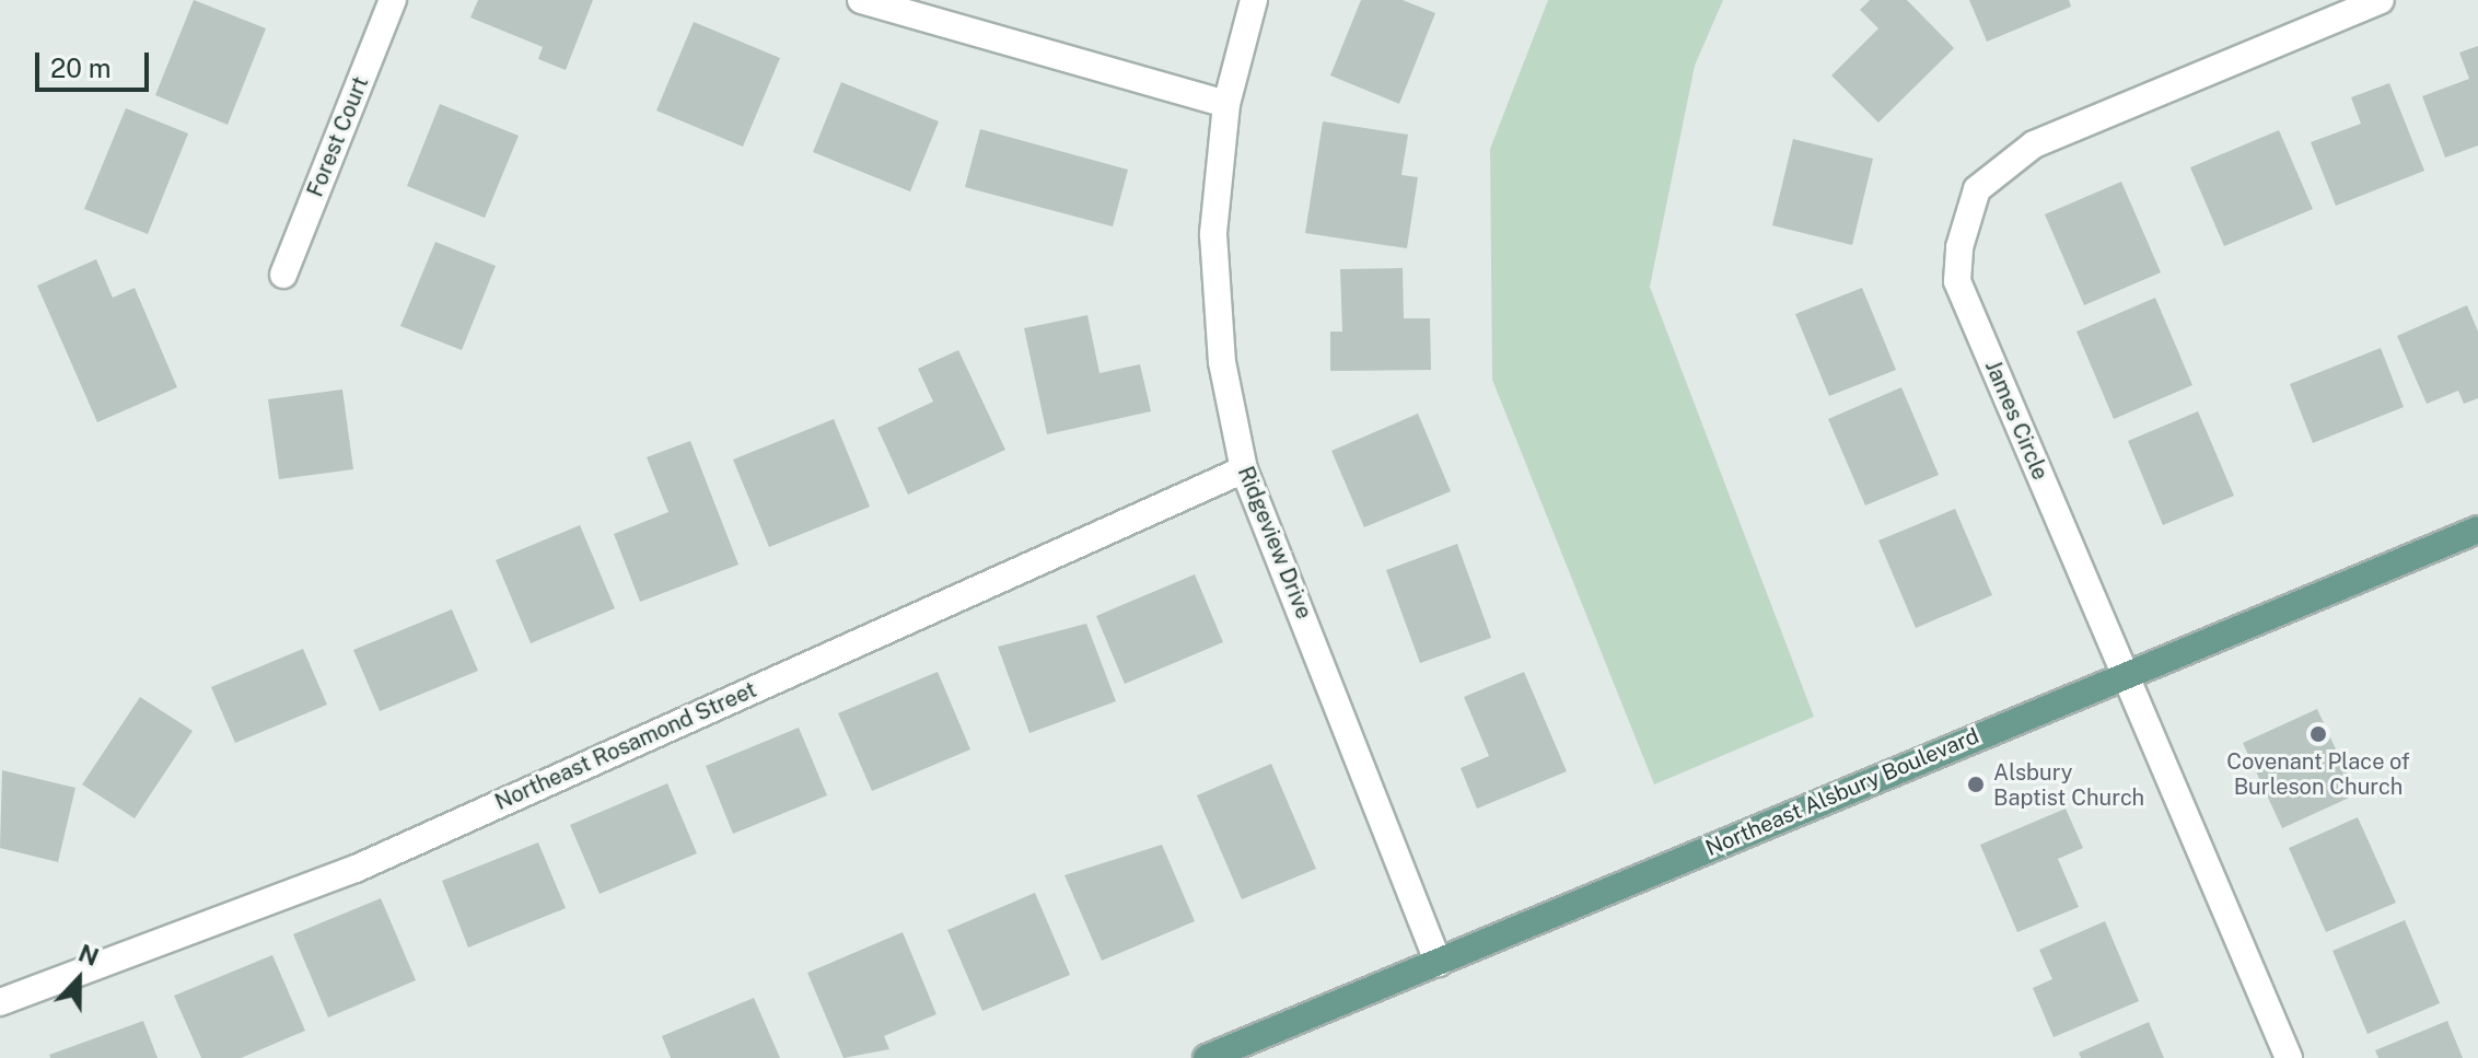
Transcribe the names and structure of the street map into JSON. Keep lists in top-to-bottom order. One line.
{"streets":{"main road":["Northeast Alsbury Boulevard"],"street":["Forest Court","James Circle","Ridgeview Drive","Northeast Rosamond Street"]},"crossings":[["James Circle","Northeast Alsbury Boulevard"],["Ridgeview Drive","Northeast Rosamond Street"],["Ridgeview Drive","Northeast Alsbury Boulevard"]],"places":["Covenant Place of Burleson Church","Alsbury Baptist Church"],"scale_bar":"20 m","north":"top"}
